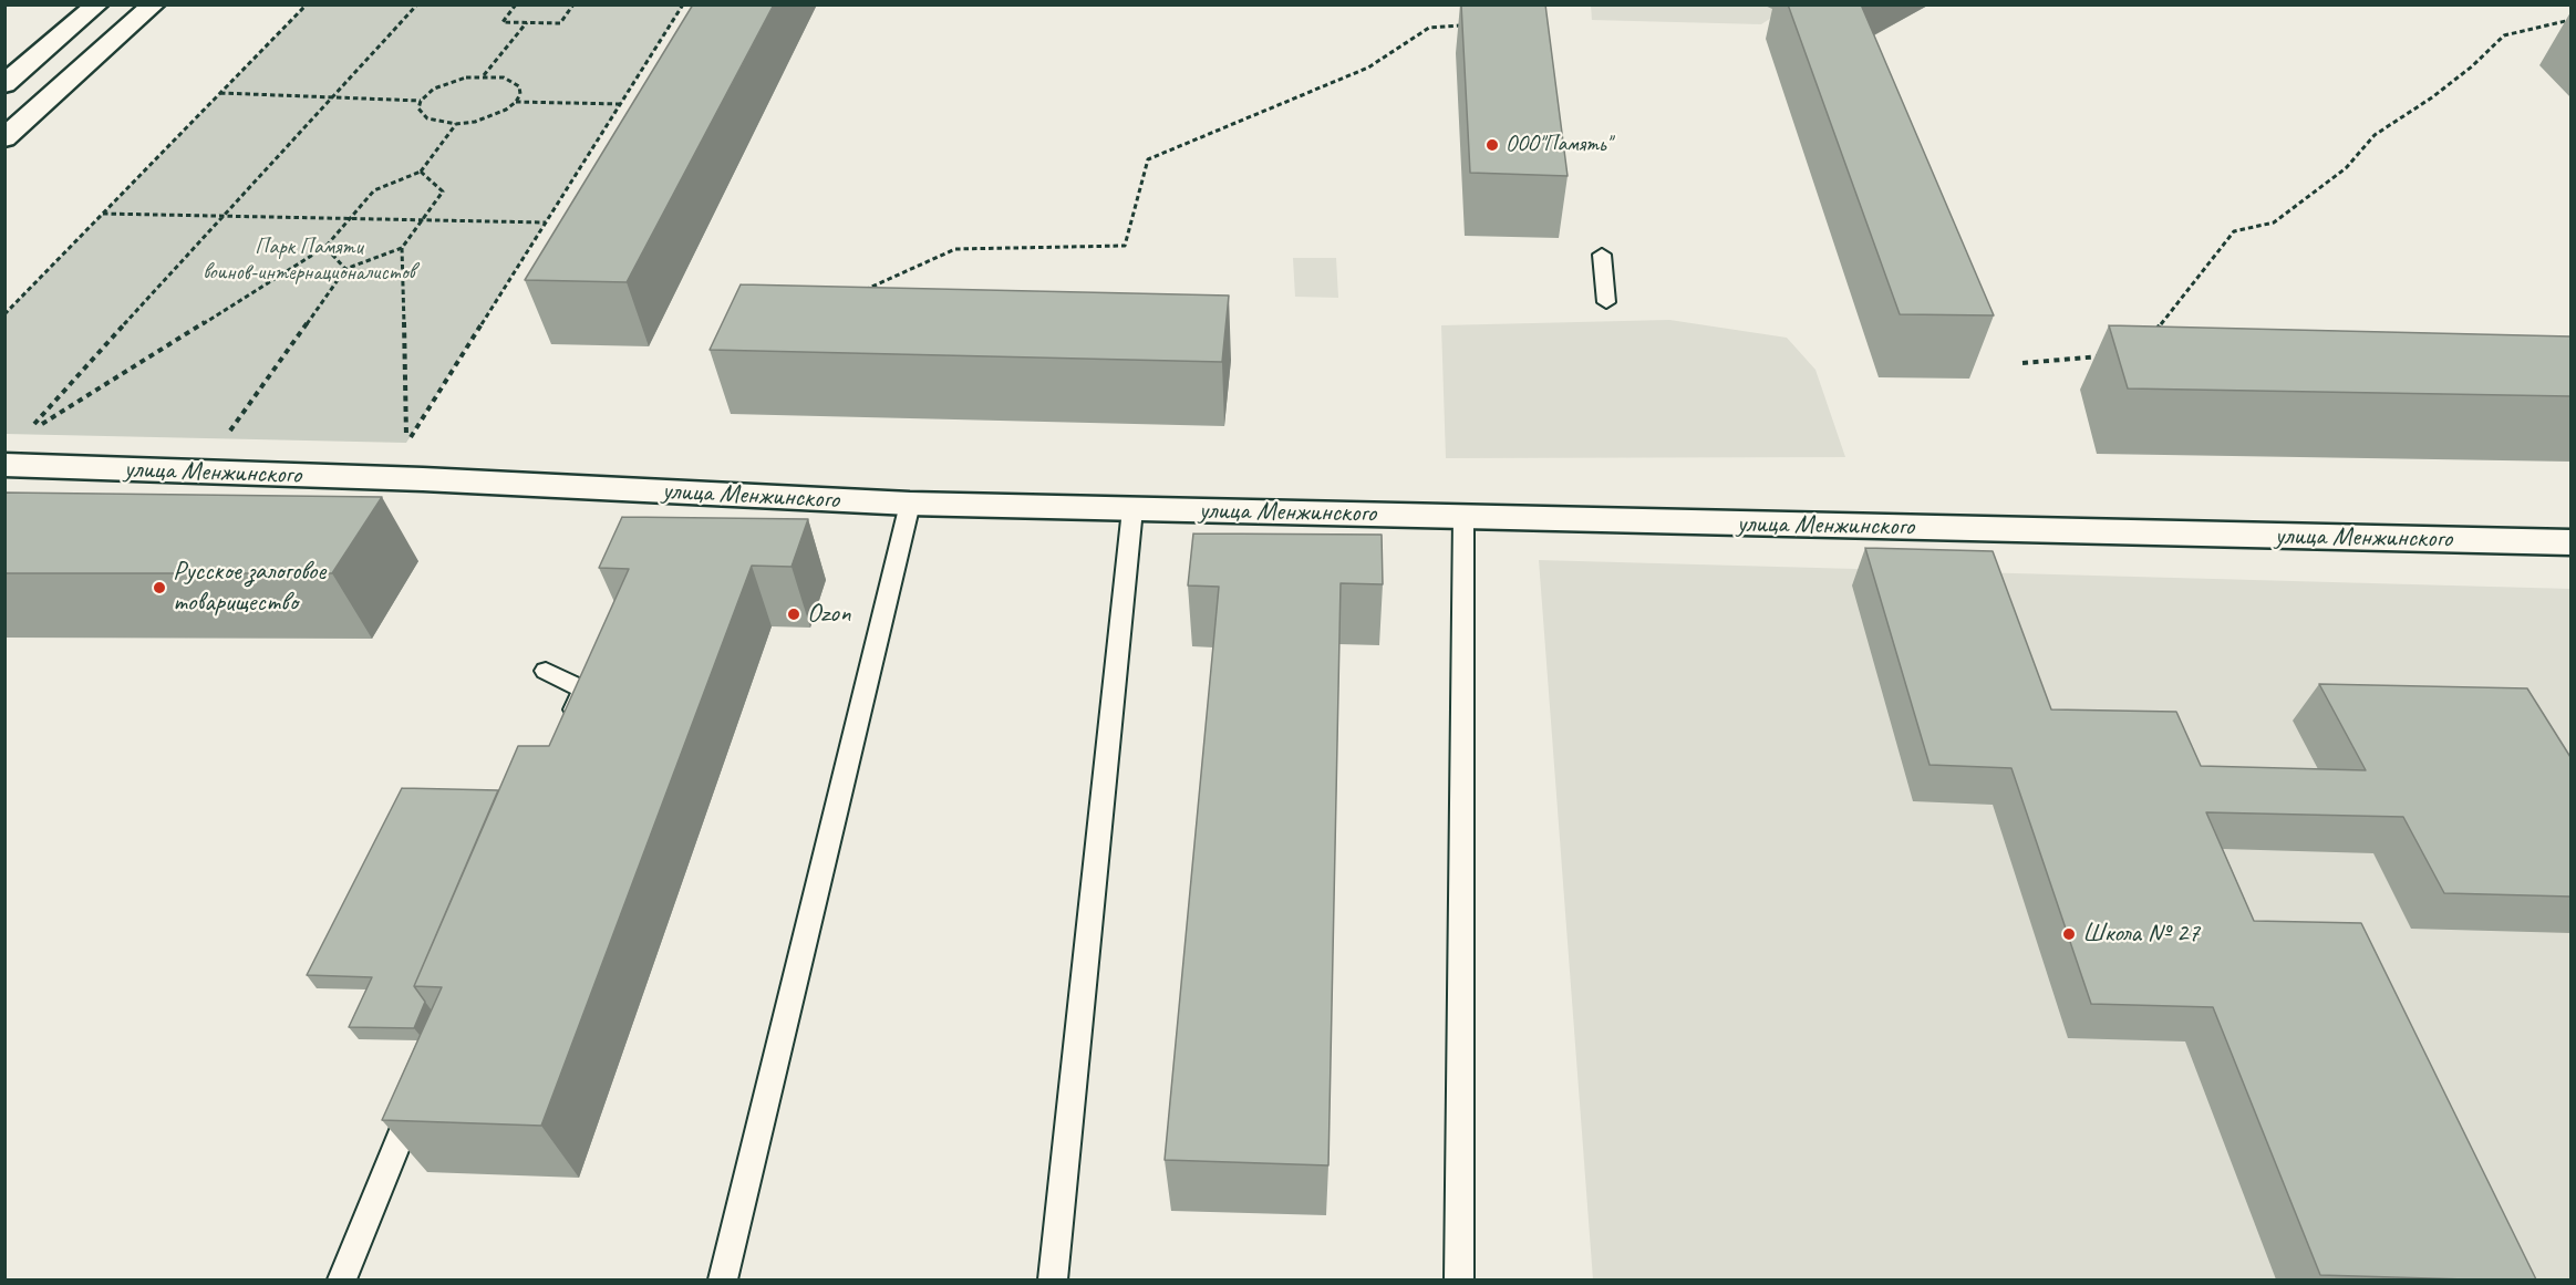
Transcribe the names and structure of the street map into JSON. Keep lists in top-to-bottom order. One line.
{"streets":{"street":["улица Менжинского"]},"parks":["Парк Памяти воинов-интернационалистов"],"places":["ООО\"Память\"","Русское залоговое товарищество","Ozon","Школа № 27"]}
